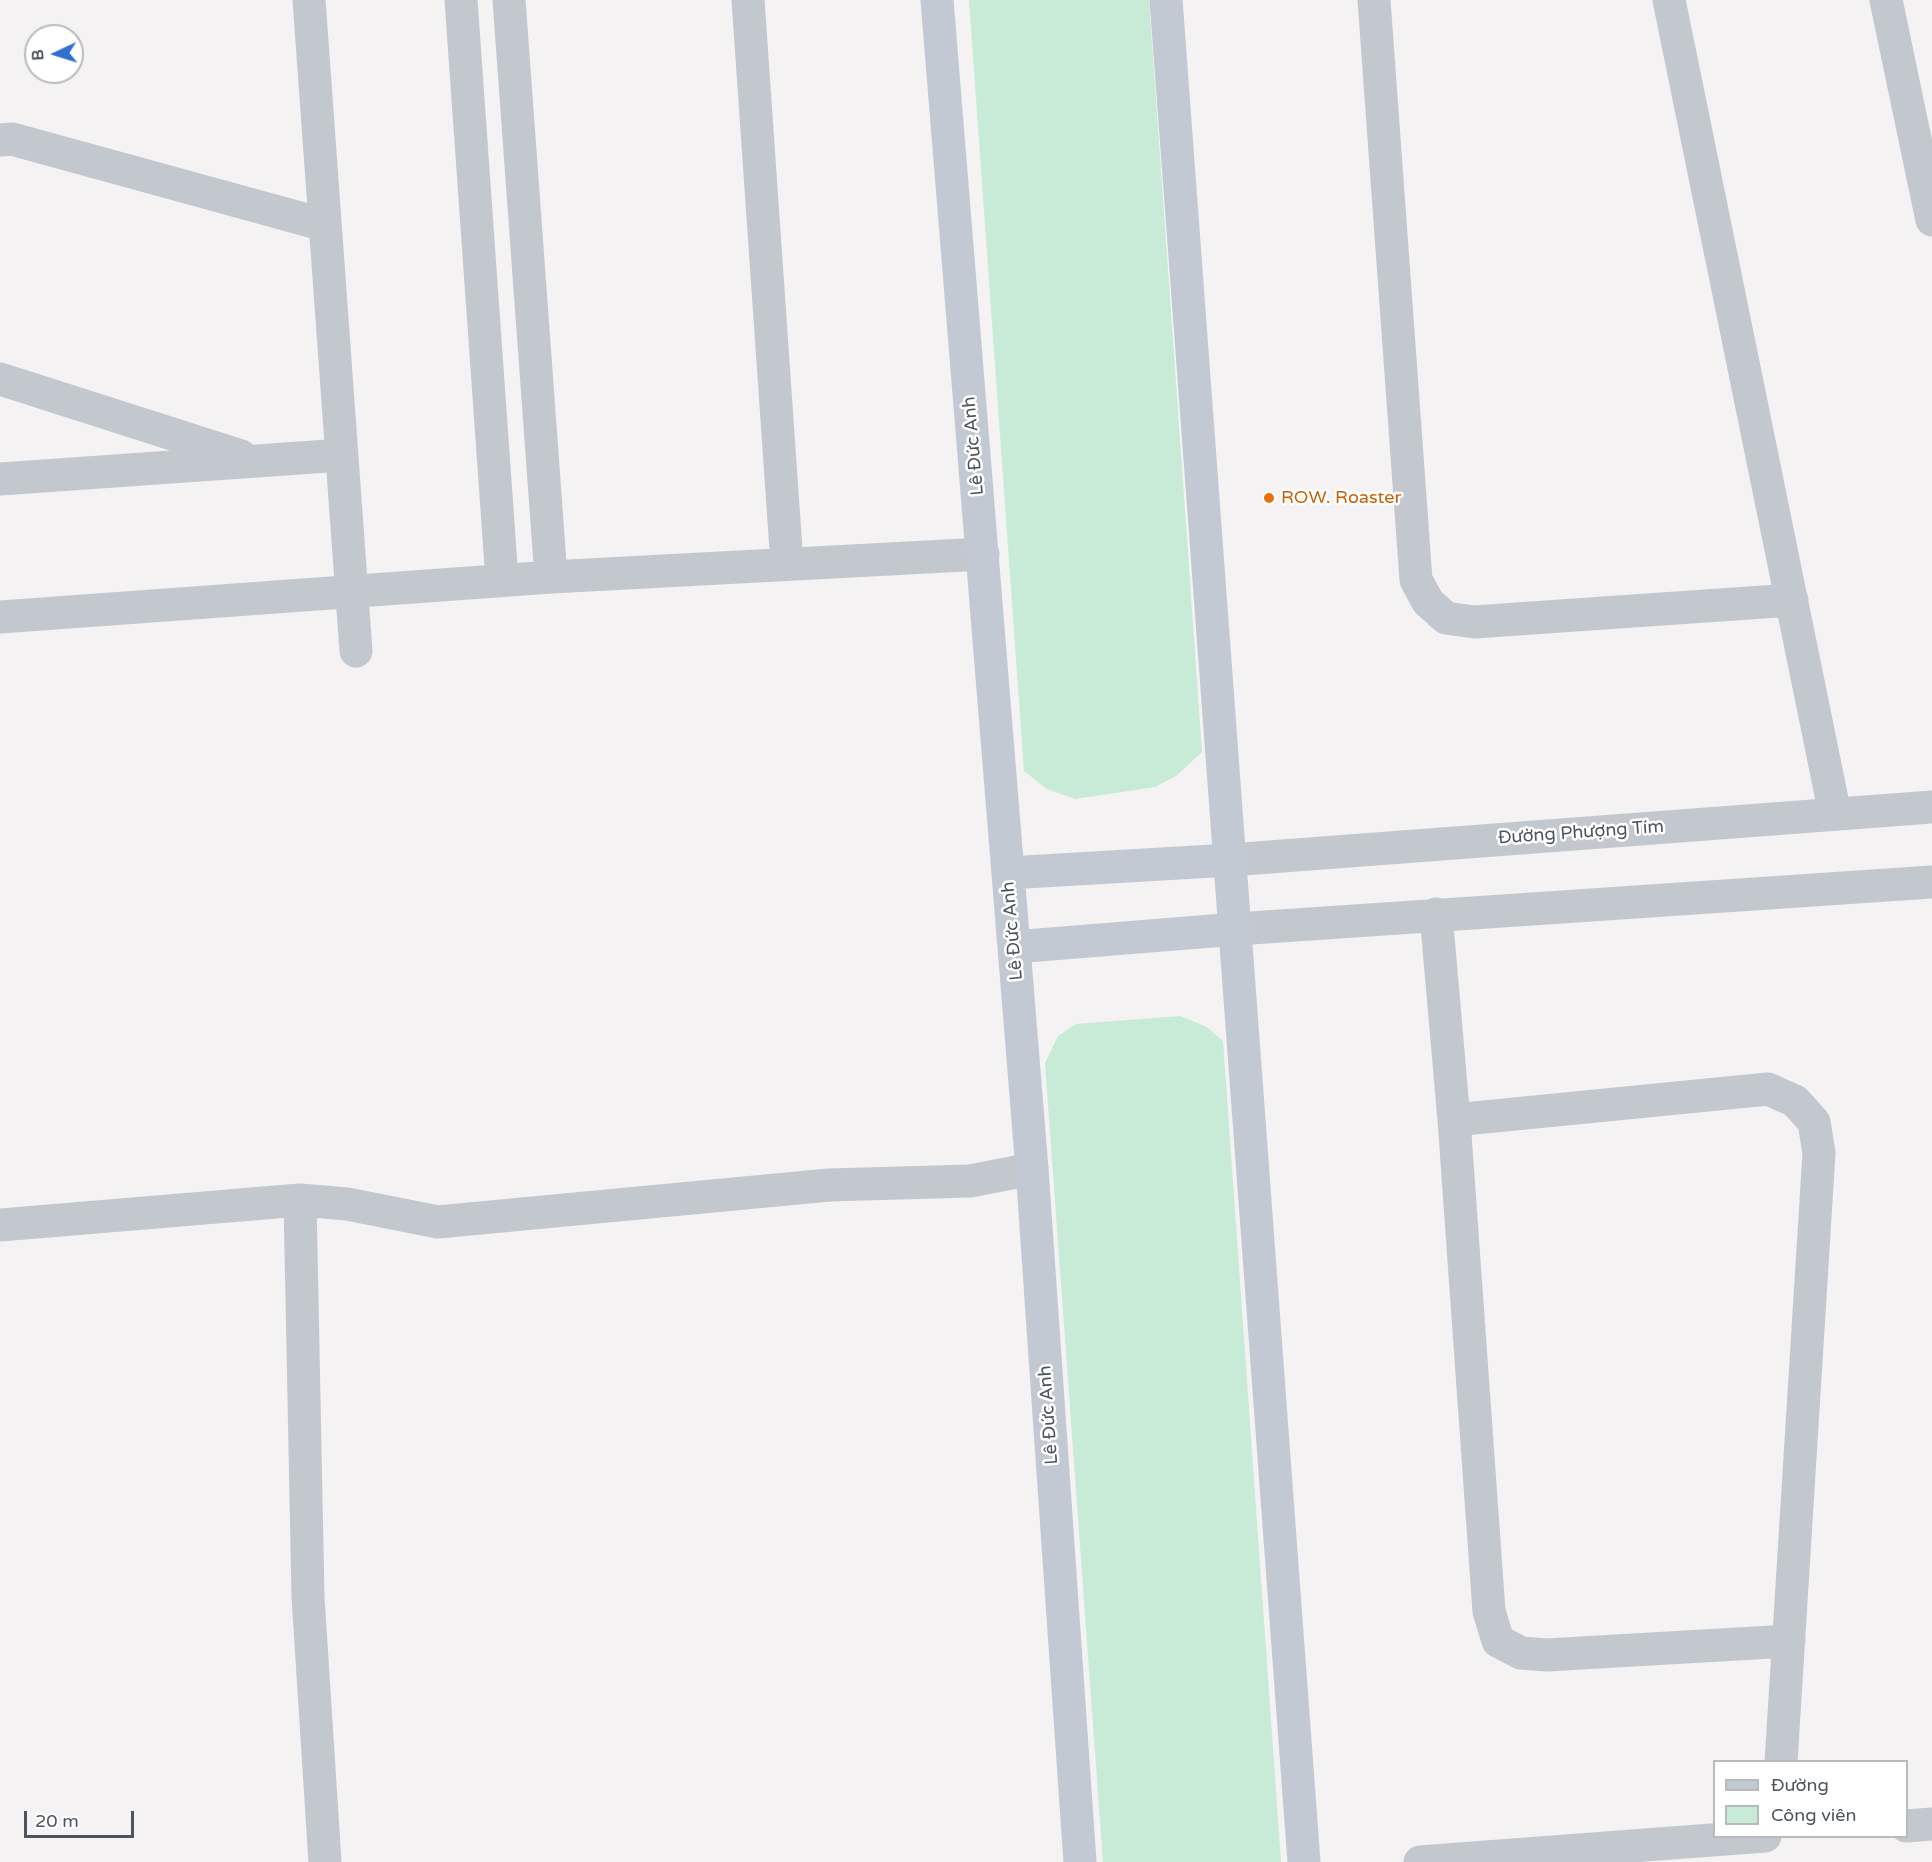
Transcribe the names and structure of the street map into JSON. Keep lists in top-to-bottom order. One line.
{"streets":{"street":["Lê Đức Anh","Đường Phượng Tím"]},"places":["ROW. Roaster"],"legend":["Đường","Công viên"],"scale_bar":"20 m","north":"left"}
